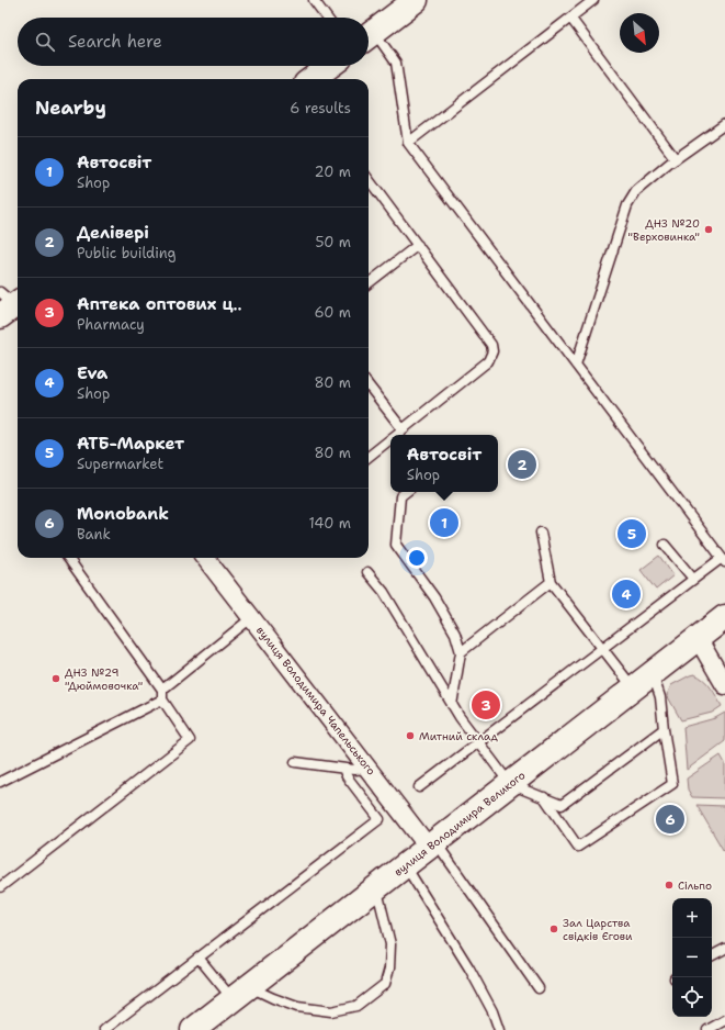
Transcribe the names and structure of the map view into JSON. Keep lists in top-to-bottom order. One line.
{"streets":{"street":["вулиця Володимира Чапельського","вулиця Володимира Великого"]},"crossings":[["вулиця Володимира Чапельського","вулиця Володимира Великого"]],"places":["ДНЗ №20 \"Верховинка\"","ДНЗ №29 \"Дюймовочка\"","Митний склад","Сільпо","Зал Царства свідків Єгови"],"north":"bottom right","page":{"search":"Search here","heading":["Nearby","6 results"],"list":[{"mark":"1","name":"Автосвіт","note":"Shop","value":"20 m"},{"mark":"2","name":"Делівері","note":"Public building","value":"50 m"},{"mark":"3","name":"Аптека оптових ц‥","note":"Pharmacy","value":"60 m"},{"mark":"4","name":"Eva","note":"Shop","value":"80 m"},{"mark":"5","name":"АТБ-Маркет","note":"Supermarket","value":"80 m"},{"mark":"6","name":"Monobank","note":"Bank","value":"140 m"}],"popup":["Автосвіт","Shop"],"pins":["2","1","5","4","3","6"],"map_buttons":["+","−"]}}
